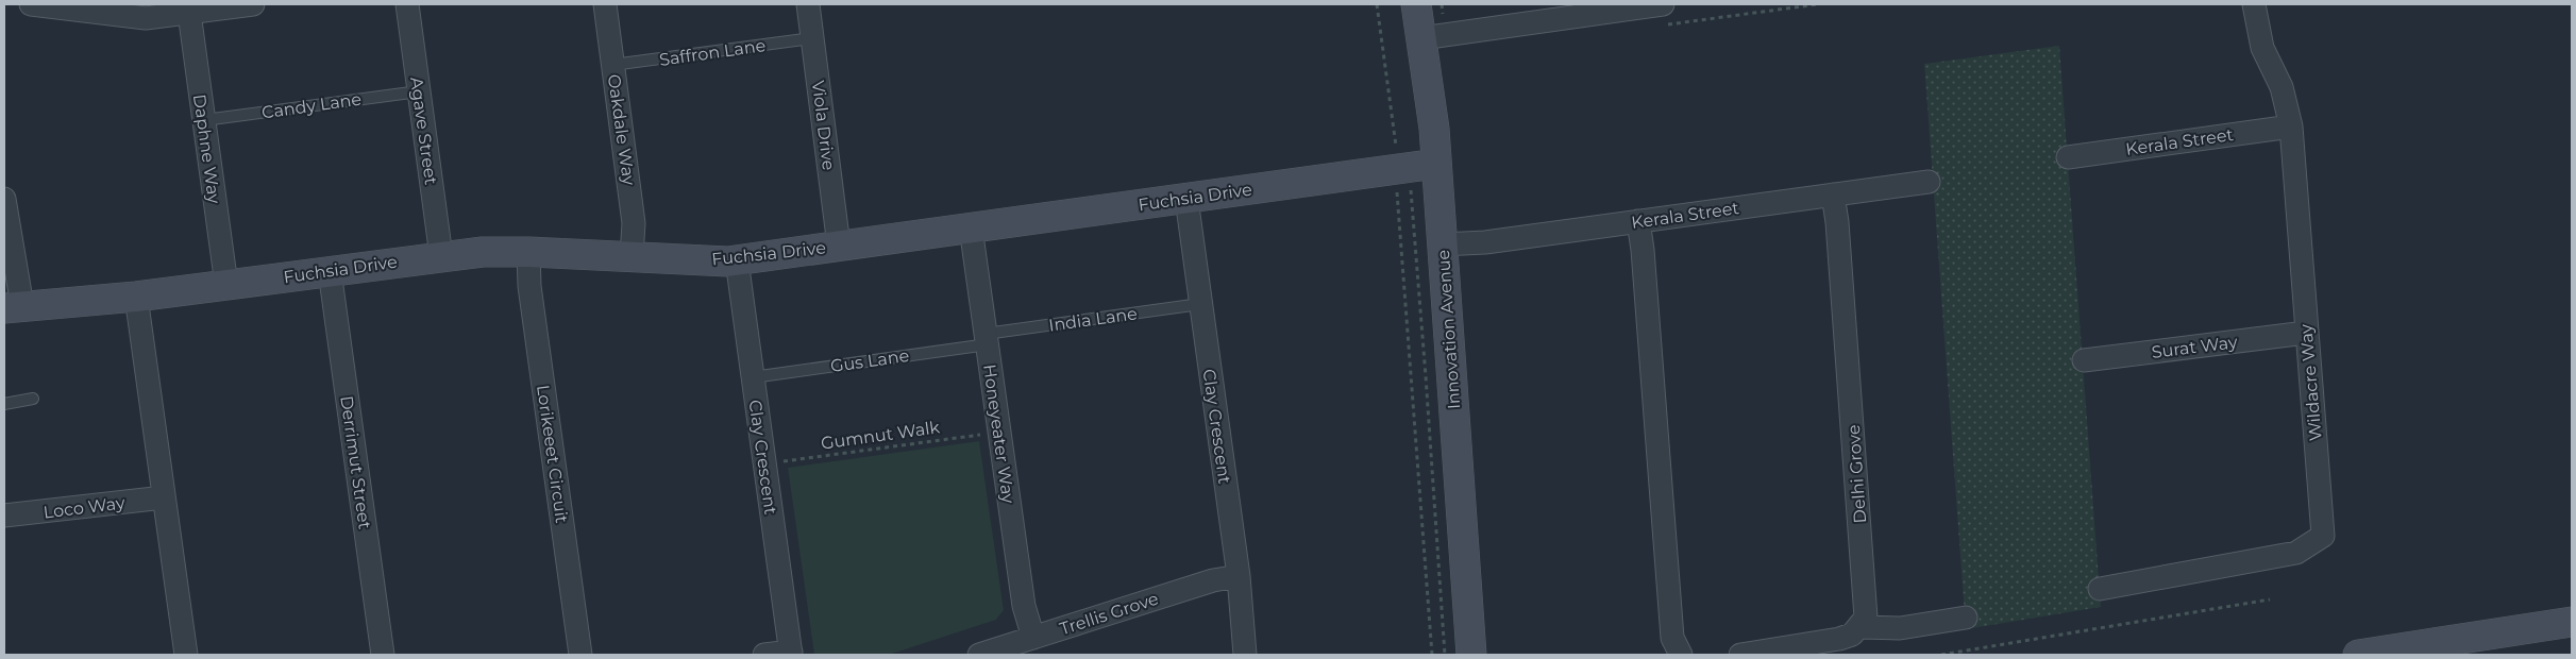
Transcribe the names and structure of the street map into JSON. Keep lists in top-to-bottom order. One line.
{"streets":{"street":["Viola Drive","Oakdale Way","Agave Street","Kerala Street","Daphne Way","Fuchsia Drive","Innovation Avenue","Surat Way","Wildacre Way","Clay Crescent","Honeyeater Way","Lorikeeet Circuit","Derrimut Street","Delhi Grove","Loco Way","Trellis Grove"],"lane":["Saffron Lane","Candy Lane","India Lane","Gus Lane"],"path":["Gumnut Walk"]},"crossings":[["Saffron Lane","Viola Drive"],["Saffron Lane","Oakdale Way"],["Candy Lane","Agave Street"],["Candy Lane","Daphne Way"],["Viola Drive","Fuchsia Drive"],["Oakdale Way","Fuchsia Drive"],["Agave Street","Fuchsia Drive"],["Kerala Street","Innovation Avenue"],["Kerala Street","Wildacre Way"],["Kerala Street","Delhi Grove"],["Daphne Way","Fuchsia Drive"],["Fuchsia Drive","Innovation Avenue"],["Fuchsia Drive","Clay Crescent"],["Fuchsia Drive","Honeyeater Way"],["Fuchsia Drive","Lorikeeet Circuit"],["Fuchsia Drive","Derrimut Street"],["India Lane","Gus Lane"],["India Lane","Clay Crescent"],["India Lane","Honeyeater Way"],["Surat Way","Wildacre Way"],["Gus Lane","Clay Crescent"],["Gus Lane","Honeyeater Way"],["Clay Crescent","Gumnut Walk"],["Clay Crescent","Trellis Grove"],["Honeyeater Way","Gumnut Walk"],["Honeyeater Way","Trellis Grove"]]}
